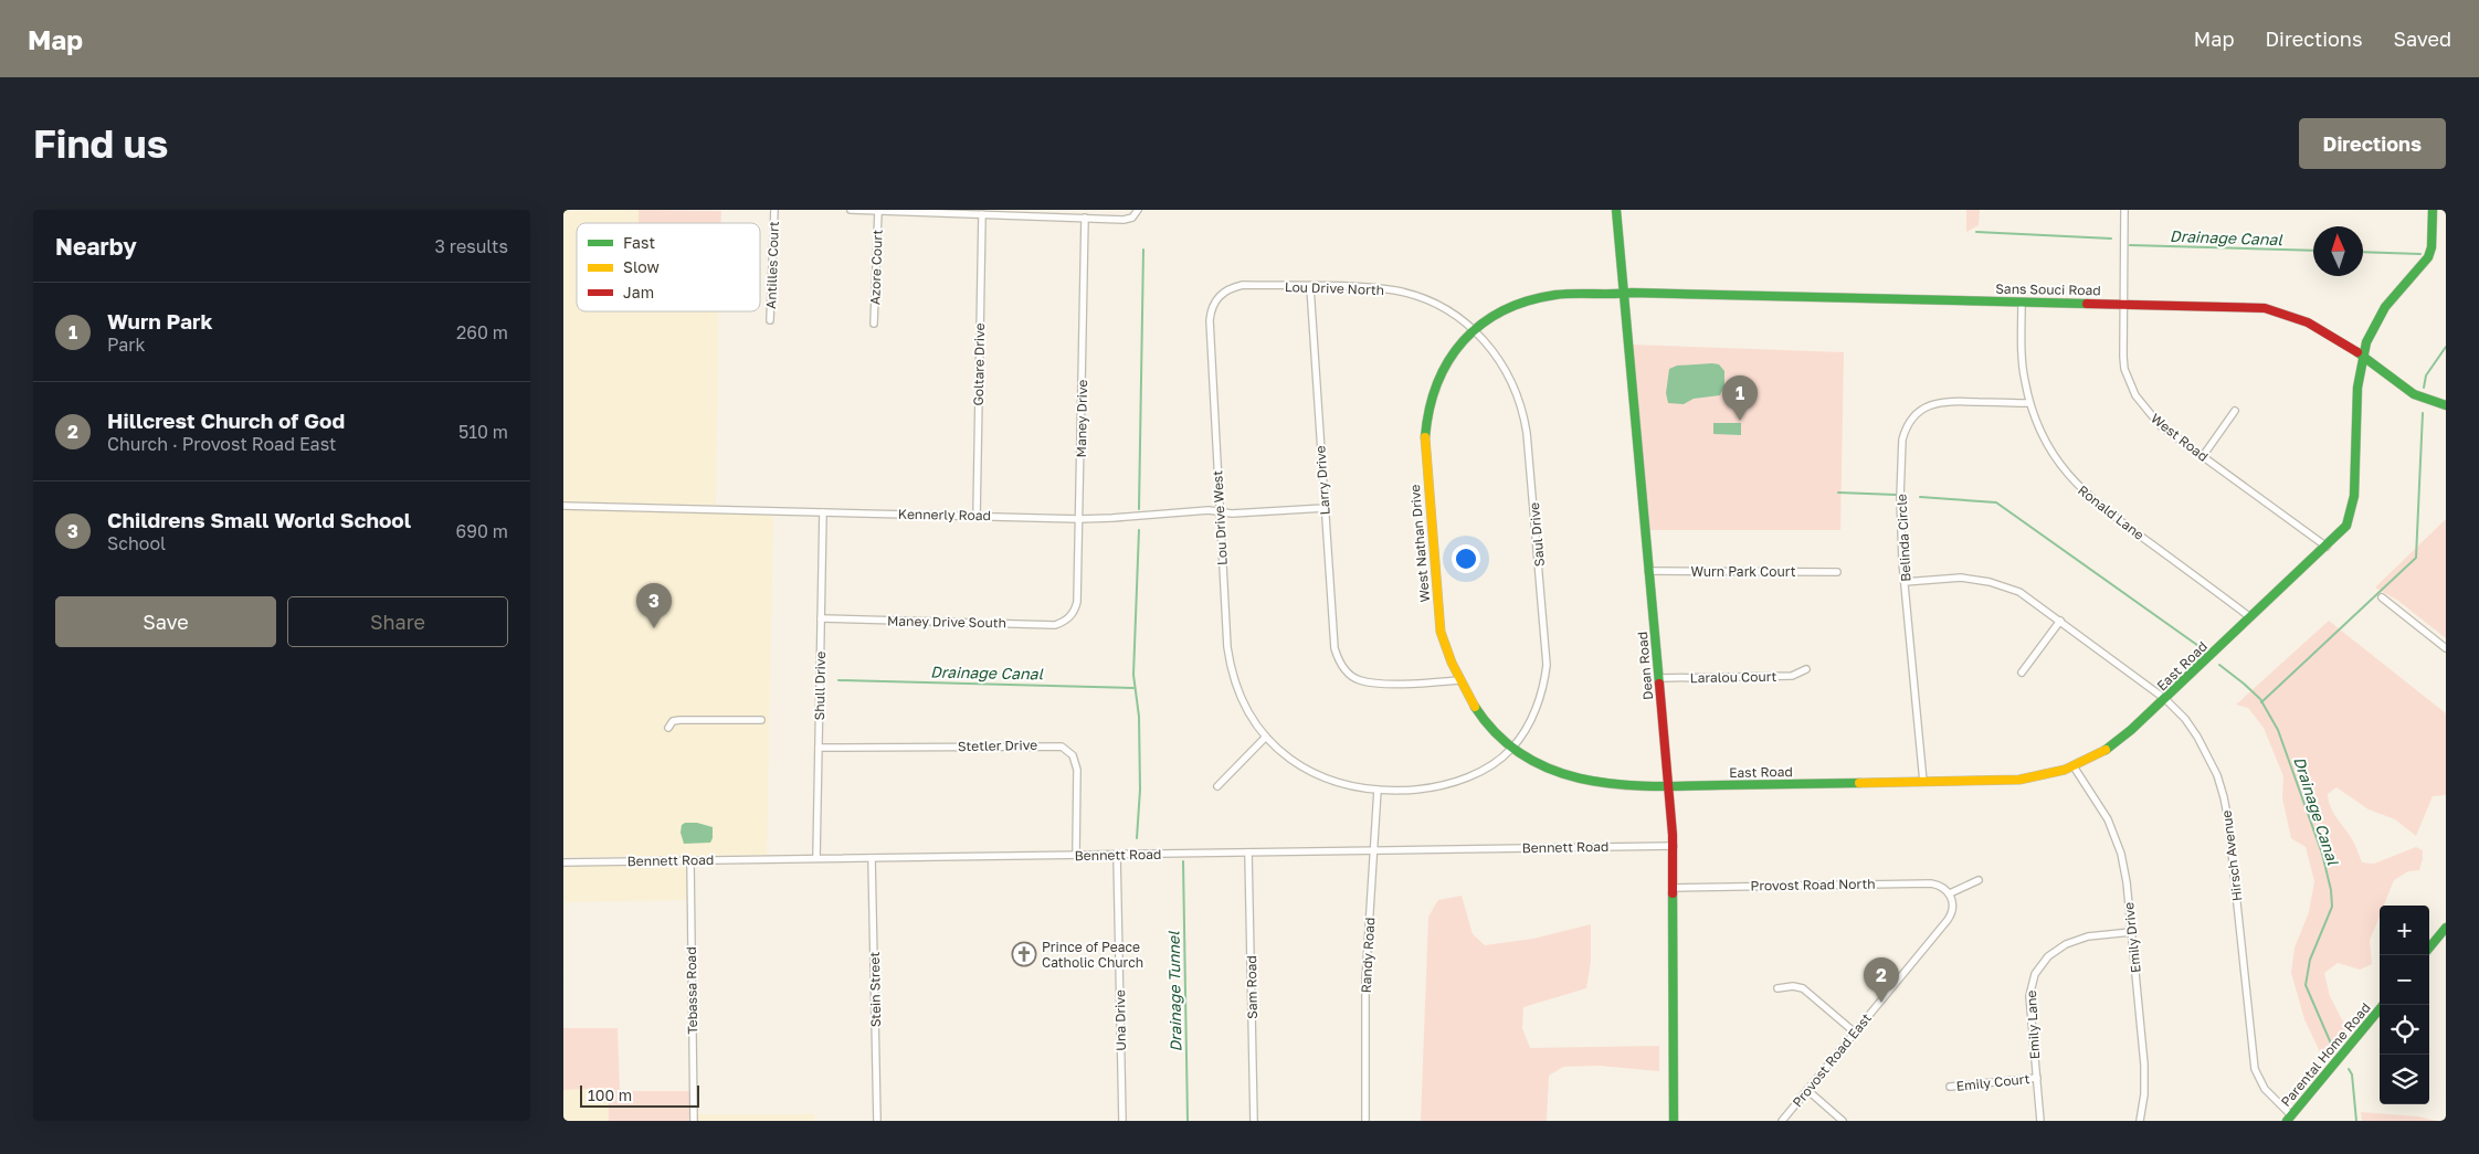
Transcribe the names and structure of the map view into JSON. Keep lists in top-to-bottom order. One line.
{"streets":{"street":["Antilles Court","Azore Court","Lou Drive North","Sans Souci Road","Goltare Drive","Maney Drive","West Road","Larry Drive","Ronald Lane","Kennerly Road","Lou Drive West","Saul Drive","Belinda Circle","West Nathan Drive","Wurn Park Court","Maney Drive South","Dean Road","East Road","Laralou Court","Shull Drive","Stetler Drive","Bennett Road","Hirsch Avenue","Provost Road North","Emily Drive","Randy Road","Sam Road","Stein Street","Tebassa Road","Una Drive","Emily Lane","Parental Home Road","Provost Road East","Emily Court"]},"crossings":[["Lou Drive North","Sans Souci Road"],["Lou Drive North","Larry Drive"],["Lou Drive North","Lou Drive West"],["Lou Drive North","Saul Drive"],["Lou Drive North","West Nathan Drive"],["Sans Souci Road","West Road"],["Sans Souci Road","Ronald Lane"],["Sans Souci Road","Saul Drive"],["Sans Souci Road","West Nathan Drive"],["Sans Souci Road","Dean Road"],["Sans Souci Road","East Road"],["Goltare Drive","Kennerly Road"],["Maney Drive","Kennerly Road"],["Maney Drive","Maney Drive South"],["West Road","East Road"],["Larry Drive","Kennerly Road"],["Larry Drive","West Nathan Drive"],["Ronald Lane","Belinda Circle"],["Ronald Lane","East Road"],["Kennerly Road","Lou Drive West"],["Kennerly Road","Shull Drive"],["Lou Drive West","Saul Drive"],["Lou Drive West","West Nathan Drive"],["Lou Drive West","East Road"],["Lou Drive West","Randy Road"],["Saul Drive","West Nathan Drive"],["Saul Drive","East Road"],["Belinda Circle","East Road"],["Belinda Circle","Hirsch Avenue"],["West Nathan Drive","East Road"],["Wurn Park Court","Dean Road"],["Maney Drive South","Shull Drive"],["Dean Road","East Road"],["Dean Road","Laralou Court"],["Dean Road","Bennett Road"],["Dean Road","Provost Road North"],["East Road","Hirsch Avenue"],["East Road","Emily Drive"],["Shull Drive","Stetler Drive"],["Shull Drive","Bennett Road"],["Stetler Drive","Bennett Road"],["Bennett Road","Randy Road"],["Bennett Road","Sam Road"],["Bennett Road","Stein Street"],["Bennett Road","Tebassa Road"],["Bennett Road","Una Drive"],["Hirsch Avenue","Parental Home Road"],["Provost Road North","Provost Road East"],["Emily Drive","Emily Lane"],["Emily Lane","Emily Court"]],"water":["Drainage Canal","Drainage Tunnel"],"places":{"church":["Prince of Peace Catholic Church"]},"legend":["Fast","Slow","Jam"],"scale_bar":"100 m","north":"top","page":{"header":"Map","nav":["Map","Directions","Saved"],"buttons":["Directions",["Save","Share"]],"title":"Find us","heading":["Nearby","3 results"],"list":[{"mark":"1","name":"Wurn Park","note":"Park","value":"260 m"},{"mark":"2","name":"Hillcrest Church of God","note":"Church · Provost Road East","value":"510 m"},{"mark":"3","name":"Childrens Small World School","note":"School","value":"690 m"}],"pins":["1","3","2"],"map_buttons":["+","−"],"scale":"100 m"}}
